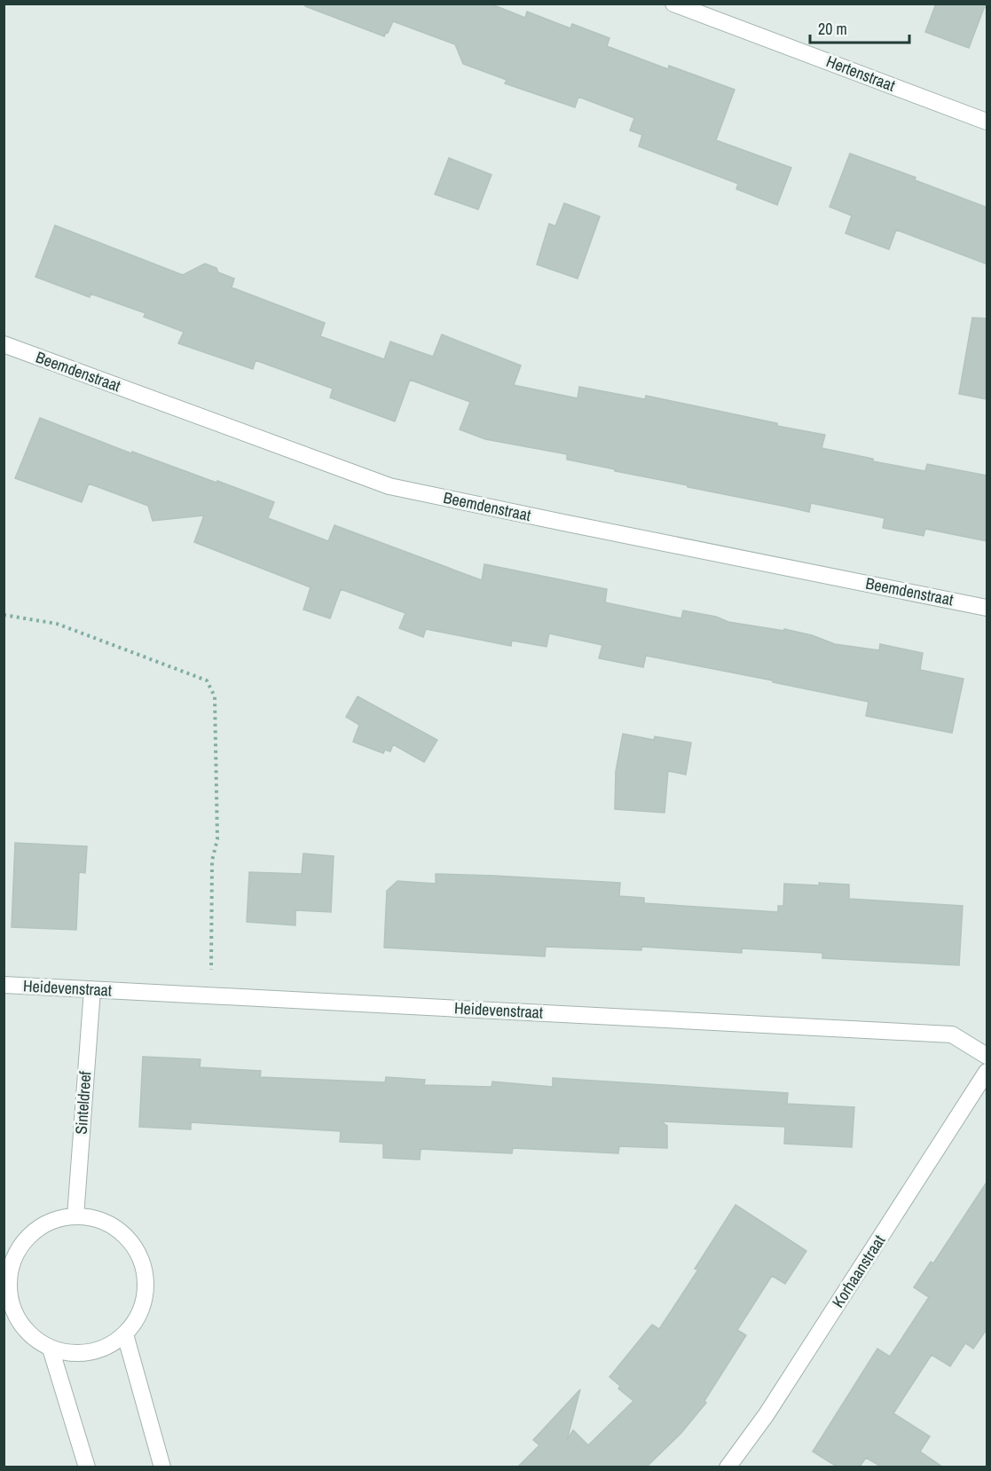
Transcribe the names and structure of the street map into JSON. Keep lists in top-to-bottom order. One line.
{"streets":{"street":["Hertenstraat","Beemdenstraat","Heidevenstraat","Sinteldreef","Korhaanstraat"]},"crossings":[["Heidevenstraat","Sinteldreef"]],"scale_bar":"20 m"}
